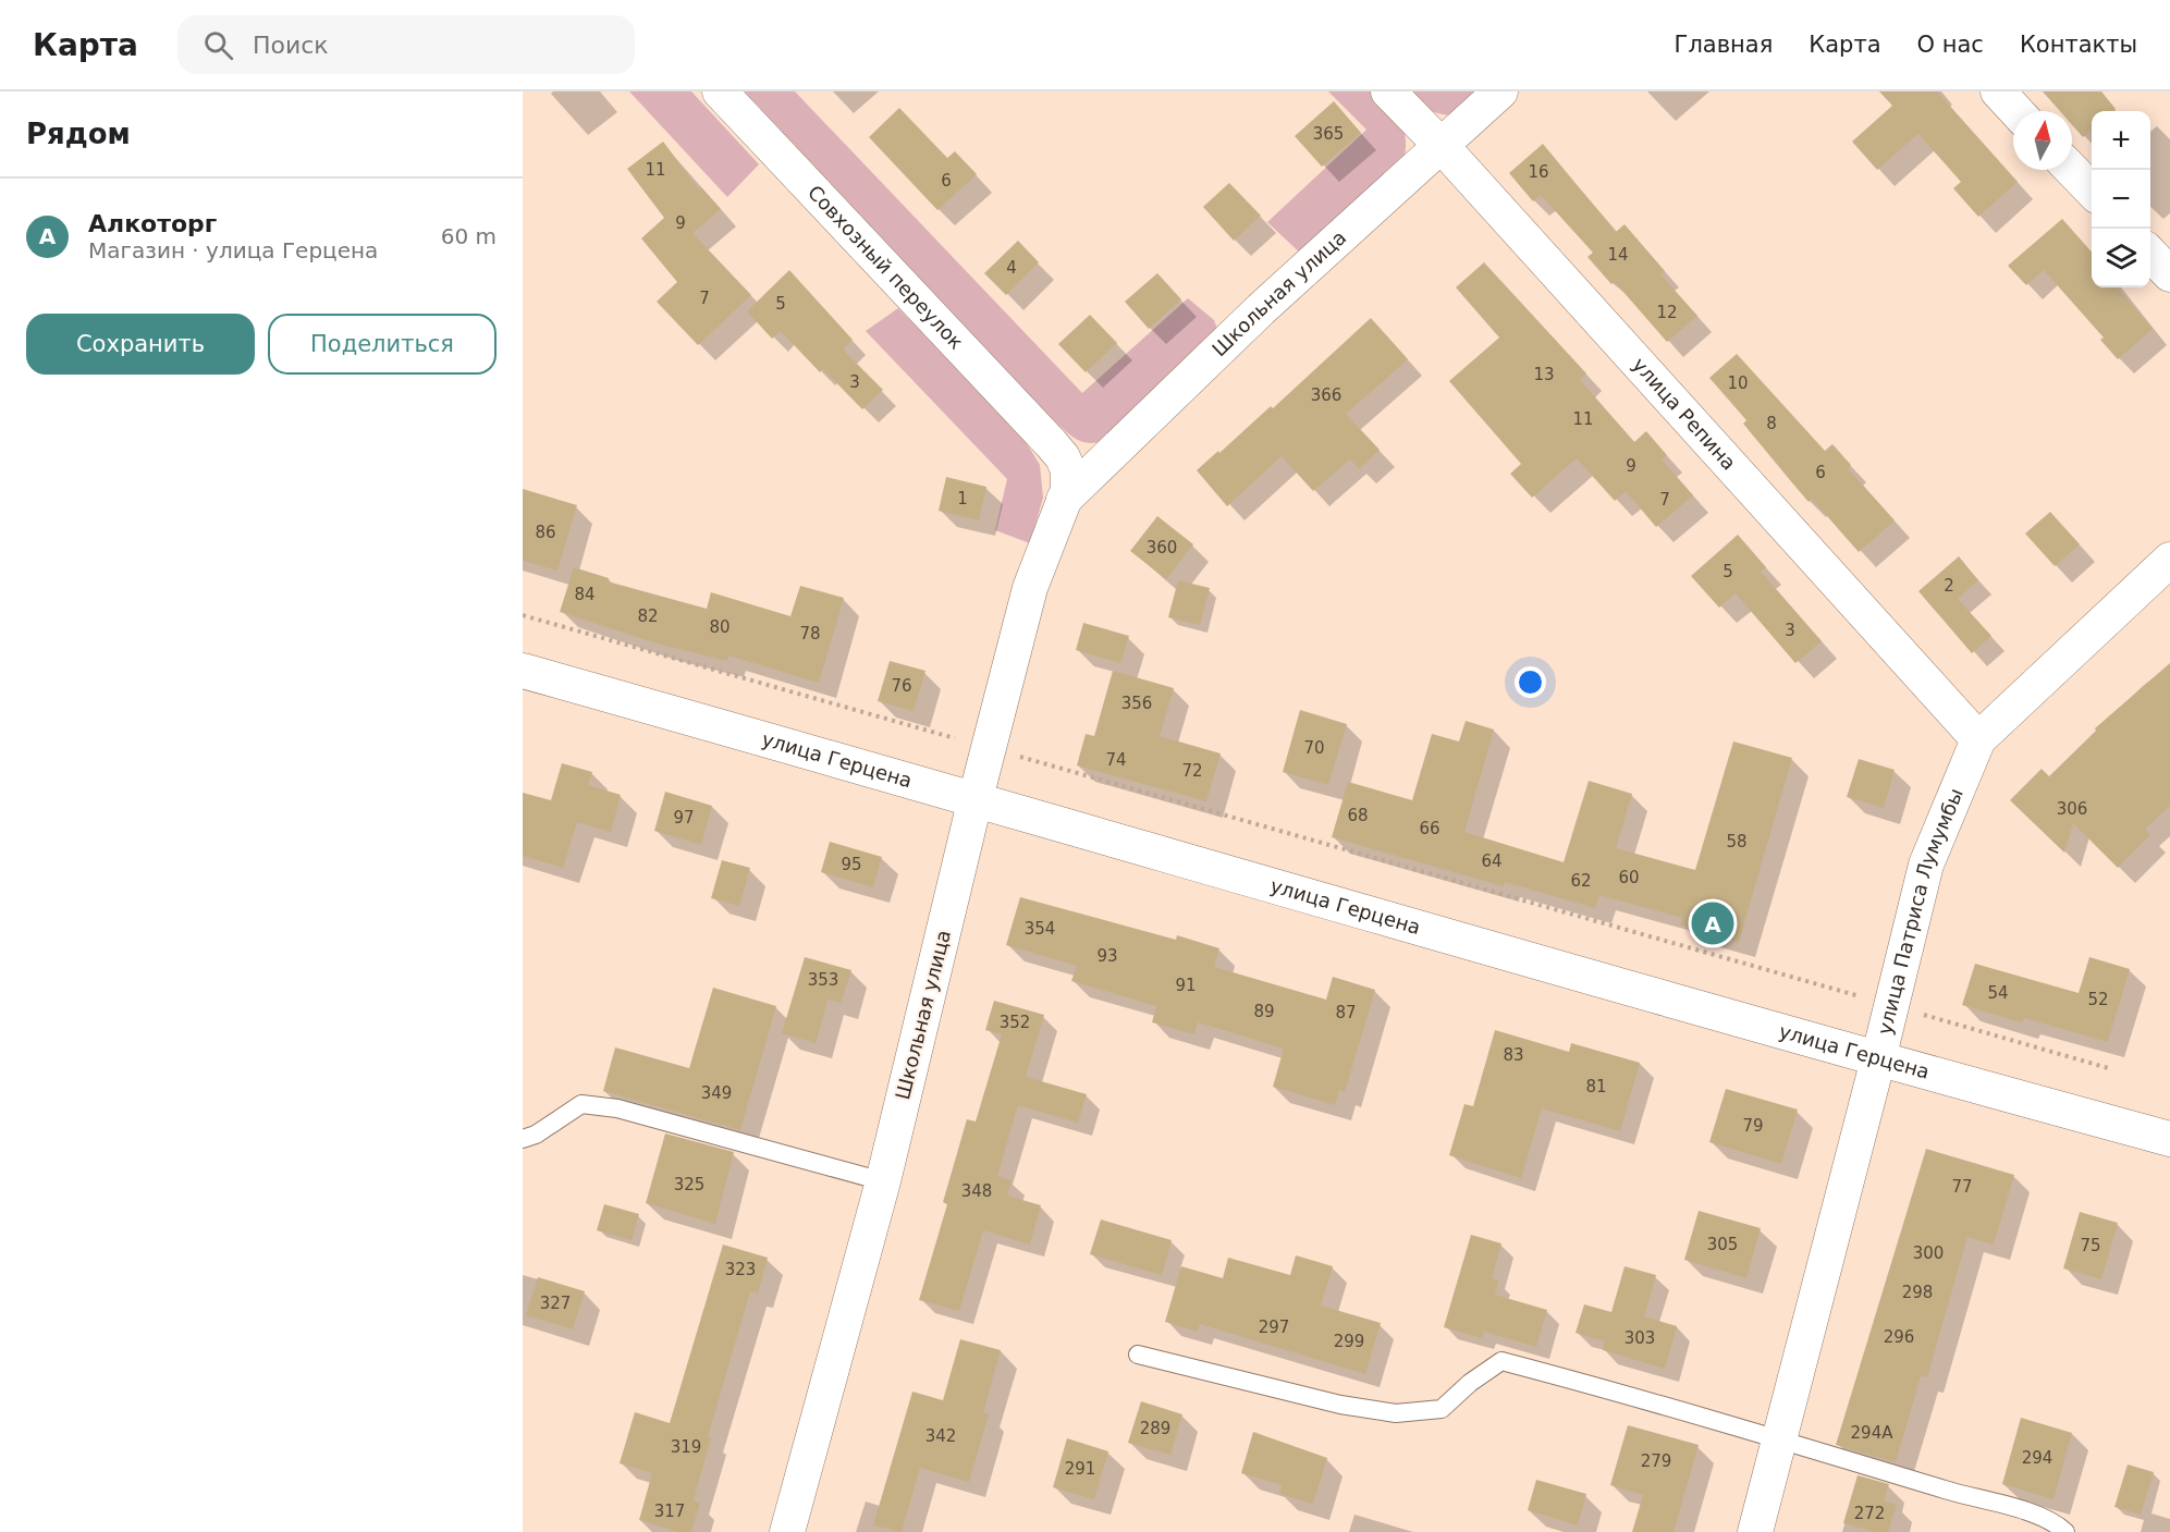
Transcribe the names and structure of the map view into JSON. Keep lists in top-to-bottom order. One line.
{"streets":{"street":["Совхозный переулок","Школьная улица","улица Репина","улица Герцена","улица Патриса Лумумбы"]},"crossings":[["Совхозный переулок","Школьная улица"],["Школьная улица","улица Репина"],["Школьная улица","улица Герцена"],["улица Репина","улица Патриса Лумумбы"],["улица Герцена","улица Патриса Лумумбы"]],"house_numbers":["365","11","16","6","9","14","4","7","5","12","13","3","10","366","11","8","9","6","1","7","86","360","5","2","84","82","80","3","78","76","356","70","74","72","306","68","97","66","58","64","95","60","62","354","93","353","91","54","52","89","87","352","83","81","349","79","325","77","348","305","75","300","323","298","327","297","296","303","299","289","294А","342","319","294","279","291","317","272"],"north":"top","page":{"header":"Карта","search":"Поиск","nav":["Главная","Карта","О нас","Контакты"],"heading":"Рядом","map_buttons":["+","−"],"list":[{"mark":"A","name":"Алкоторг","note":"Магазин · улица Герцена","value":"60 m"}],"buttons":["Сохранить","Поделиться"],"pins":"A"}}
